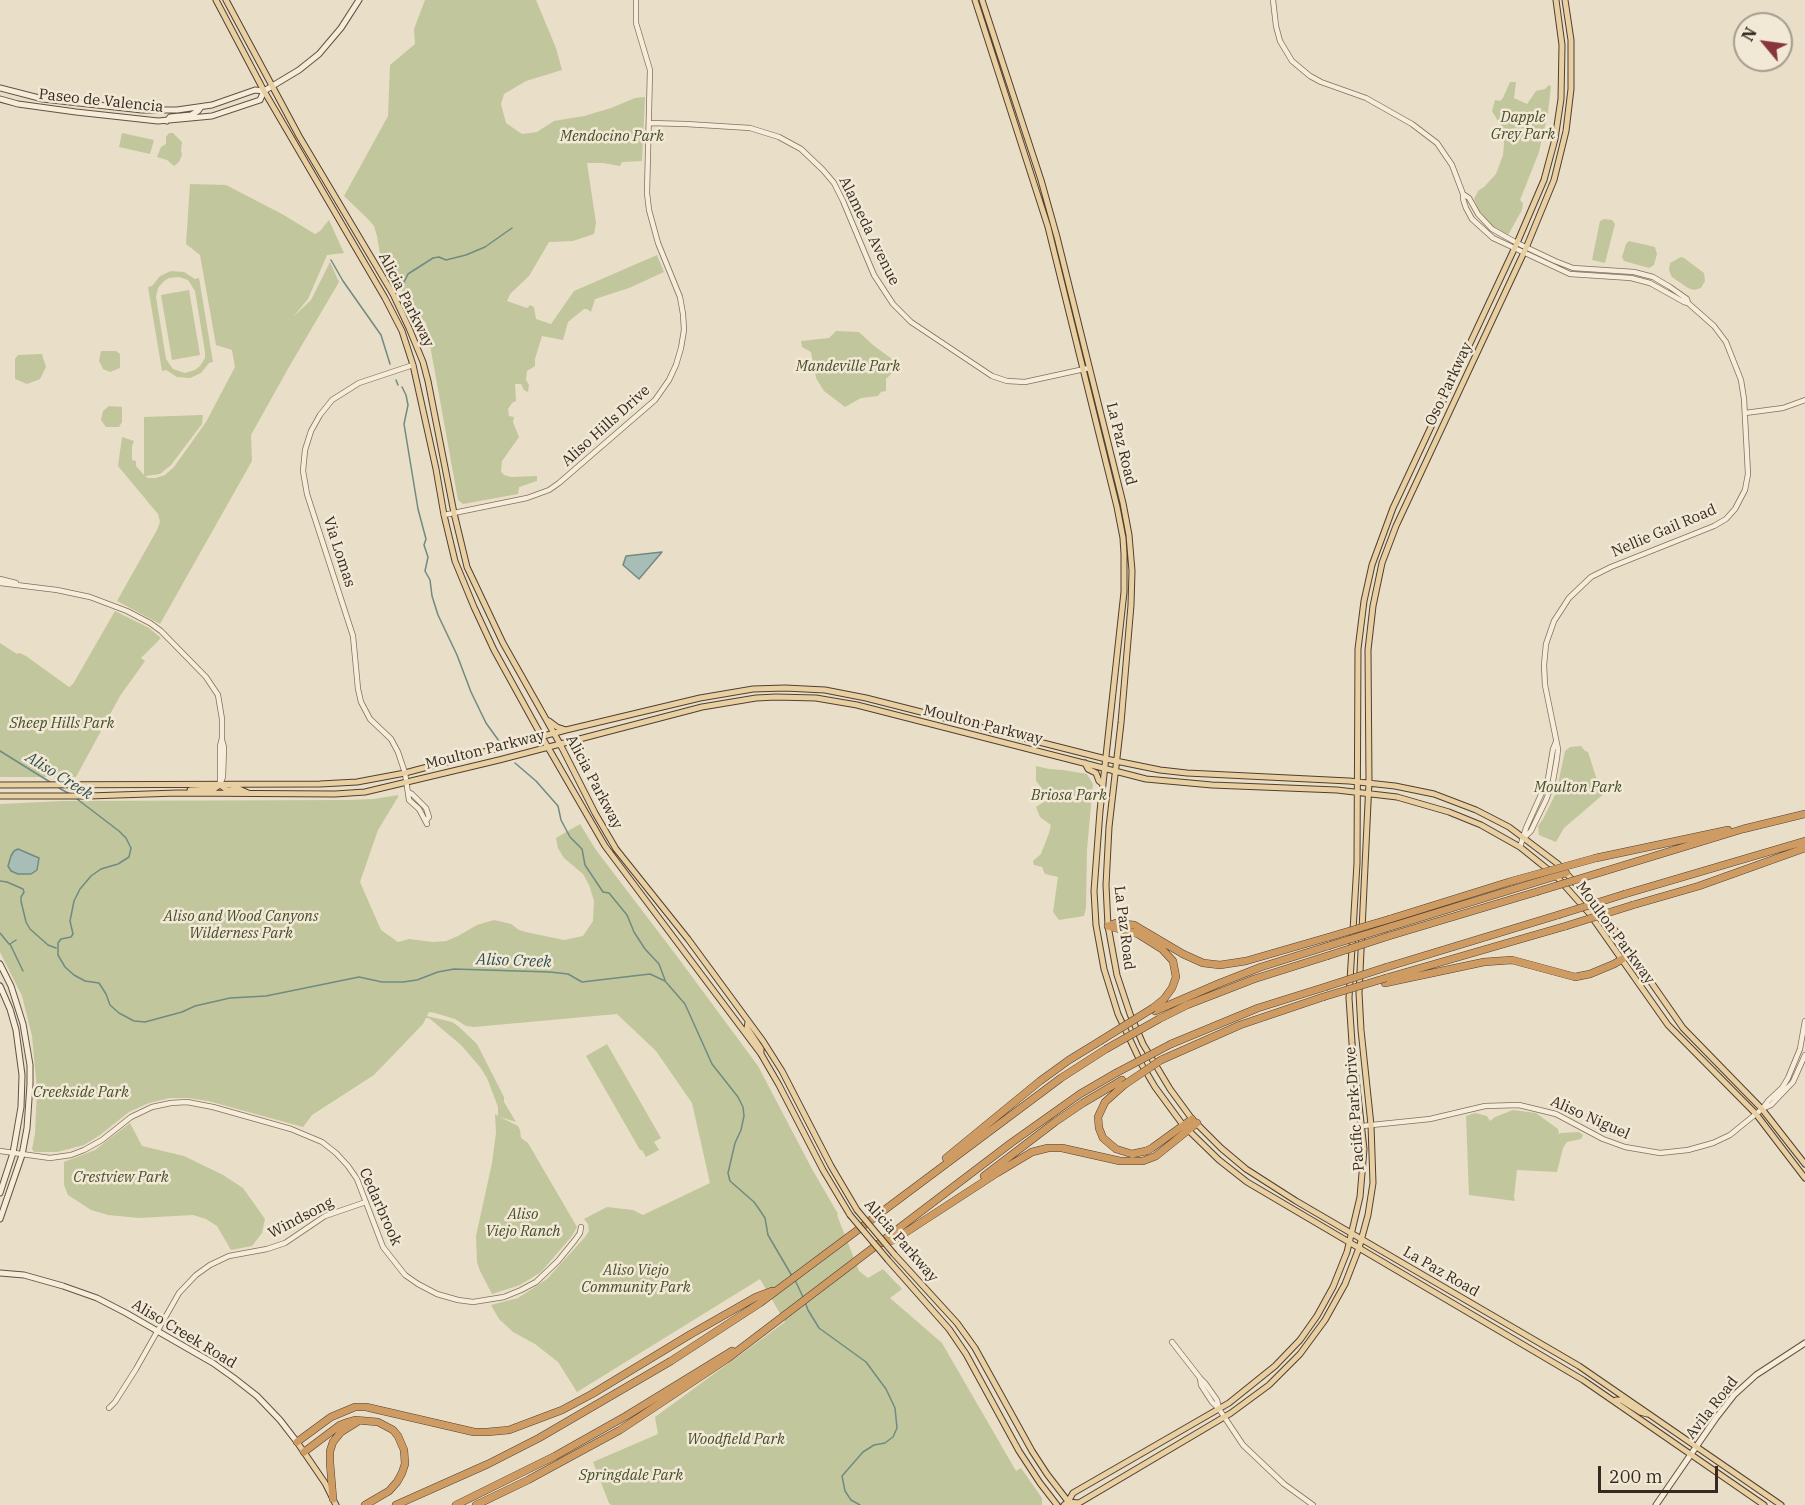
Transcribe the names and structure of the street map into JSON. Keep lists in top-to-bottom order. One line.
{"streets":{"main road":["Paseo de Valencia","Alicia Parkway","Oso Parkway","La Paz Road","Moulton Parkway","Pacific Park Drive","Aliso Creek Road","Avila Road"],"street":["Alameda Avenue","Aliso Hills Drive","Nellie Gail Road","Via Lomas","Aliso Niguel","Cedarbrook","Windsong"]},"crossings":[["Paseo de Valencia","Alicia Parkway"],["Alameda Avenue","Aliso Hills Drive"],["Alameda Avenue","La Paz Road"],["Alicia Parkway","Aliso Hills Drive"],["Alicia Parkway","Via Lomas"],["Alicia Parkway","Moulton Parkway"],["Alicia Parkway","Pacific Park Drive"],["Oso Parkway","Nellie Gail Road"],["Oso Parkway","Moulton Parkway"],["Oso Parkway","Pacific Park Drive"],["La Paz Road","Moulton Parkway"],["La Paz Road","Pacific Park Drive"],["La Paz Road","Avila Road"],["Nellie Gail Road","Moulton Parkway"],["Via Lomas","Moulton Parkway"],["Moulton Parkway","Pacific Park Drive"],["Moulton Parkway","Aliso Niguel"],["Pacific Park Drive","Aliso Niguel"],["Cedarbrook","Windsong"],["Windsong","Aliso Creek Road"]],"water":["Aliso Creek"],"parks":["Dapple Grey Park","Mendocino Park","Mandeville Park","Sheep Hills Park","Moulton Park","Briosa Park","Aliso and Wood Canyons Wilderness Park","Creekside Park","Crestview Park","Aliso Viejo Ranch","Aliso Viejo Community Park","Woodfield Park","Springdale Park"],"scale_bar":"200 m","north":"top left"}
